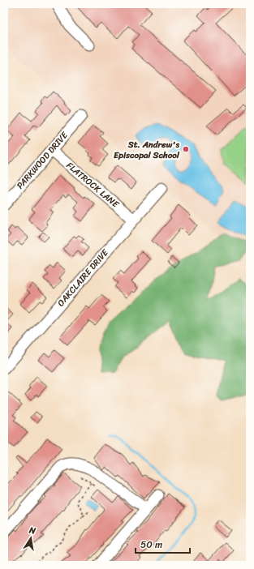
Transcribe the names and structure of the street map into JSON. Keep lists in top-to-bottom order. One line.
{"streets":{"street":["PARKWOOD DRIVE","FLATROCK LANE","OAKCLAIRE DRIVE"]},"crossings":[["PARKWOOD DRIVE","FLATROCK LANE"],["FLATROCK LANE","OAKCLAIRE DRIVE"]],"places":["St. Andrew's Episcopal School"],"scale_bar":"50 m","north":"top"}
